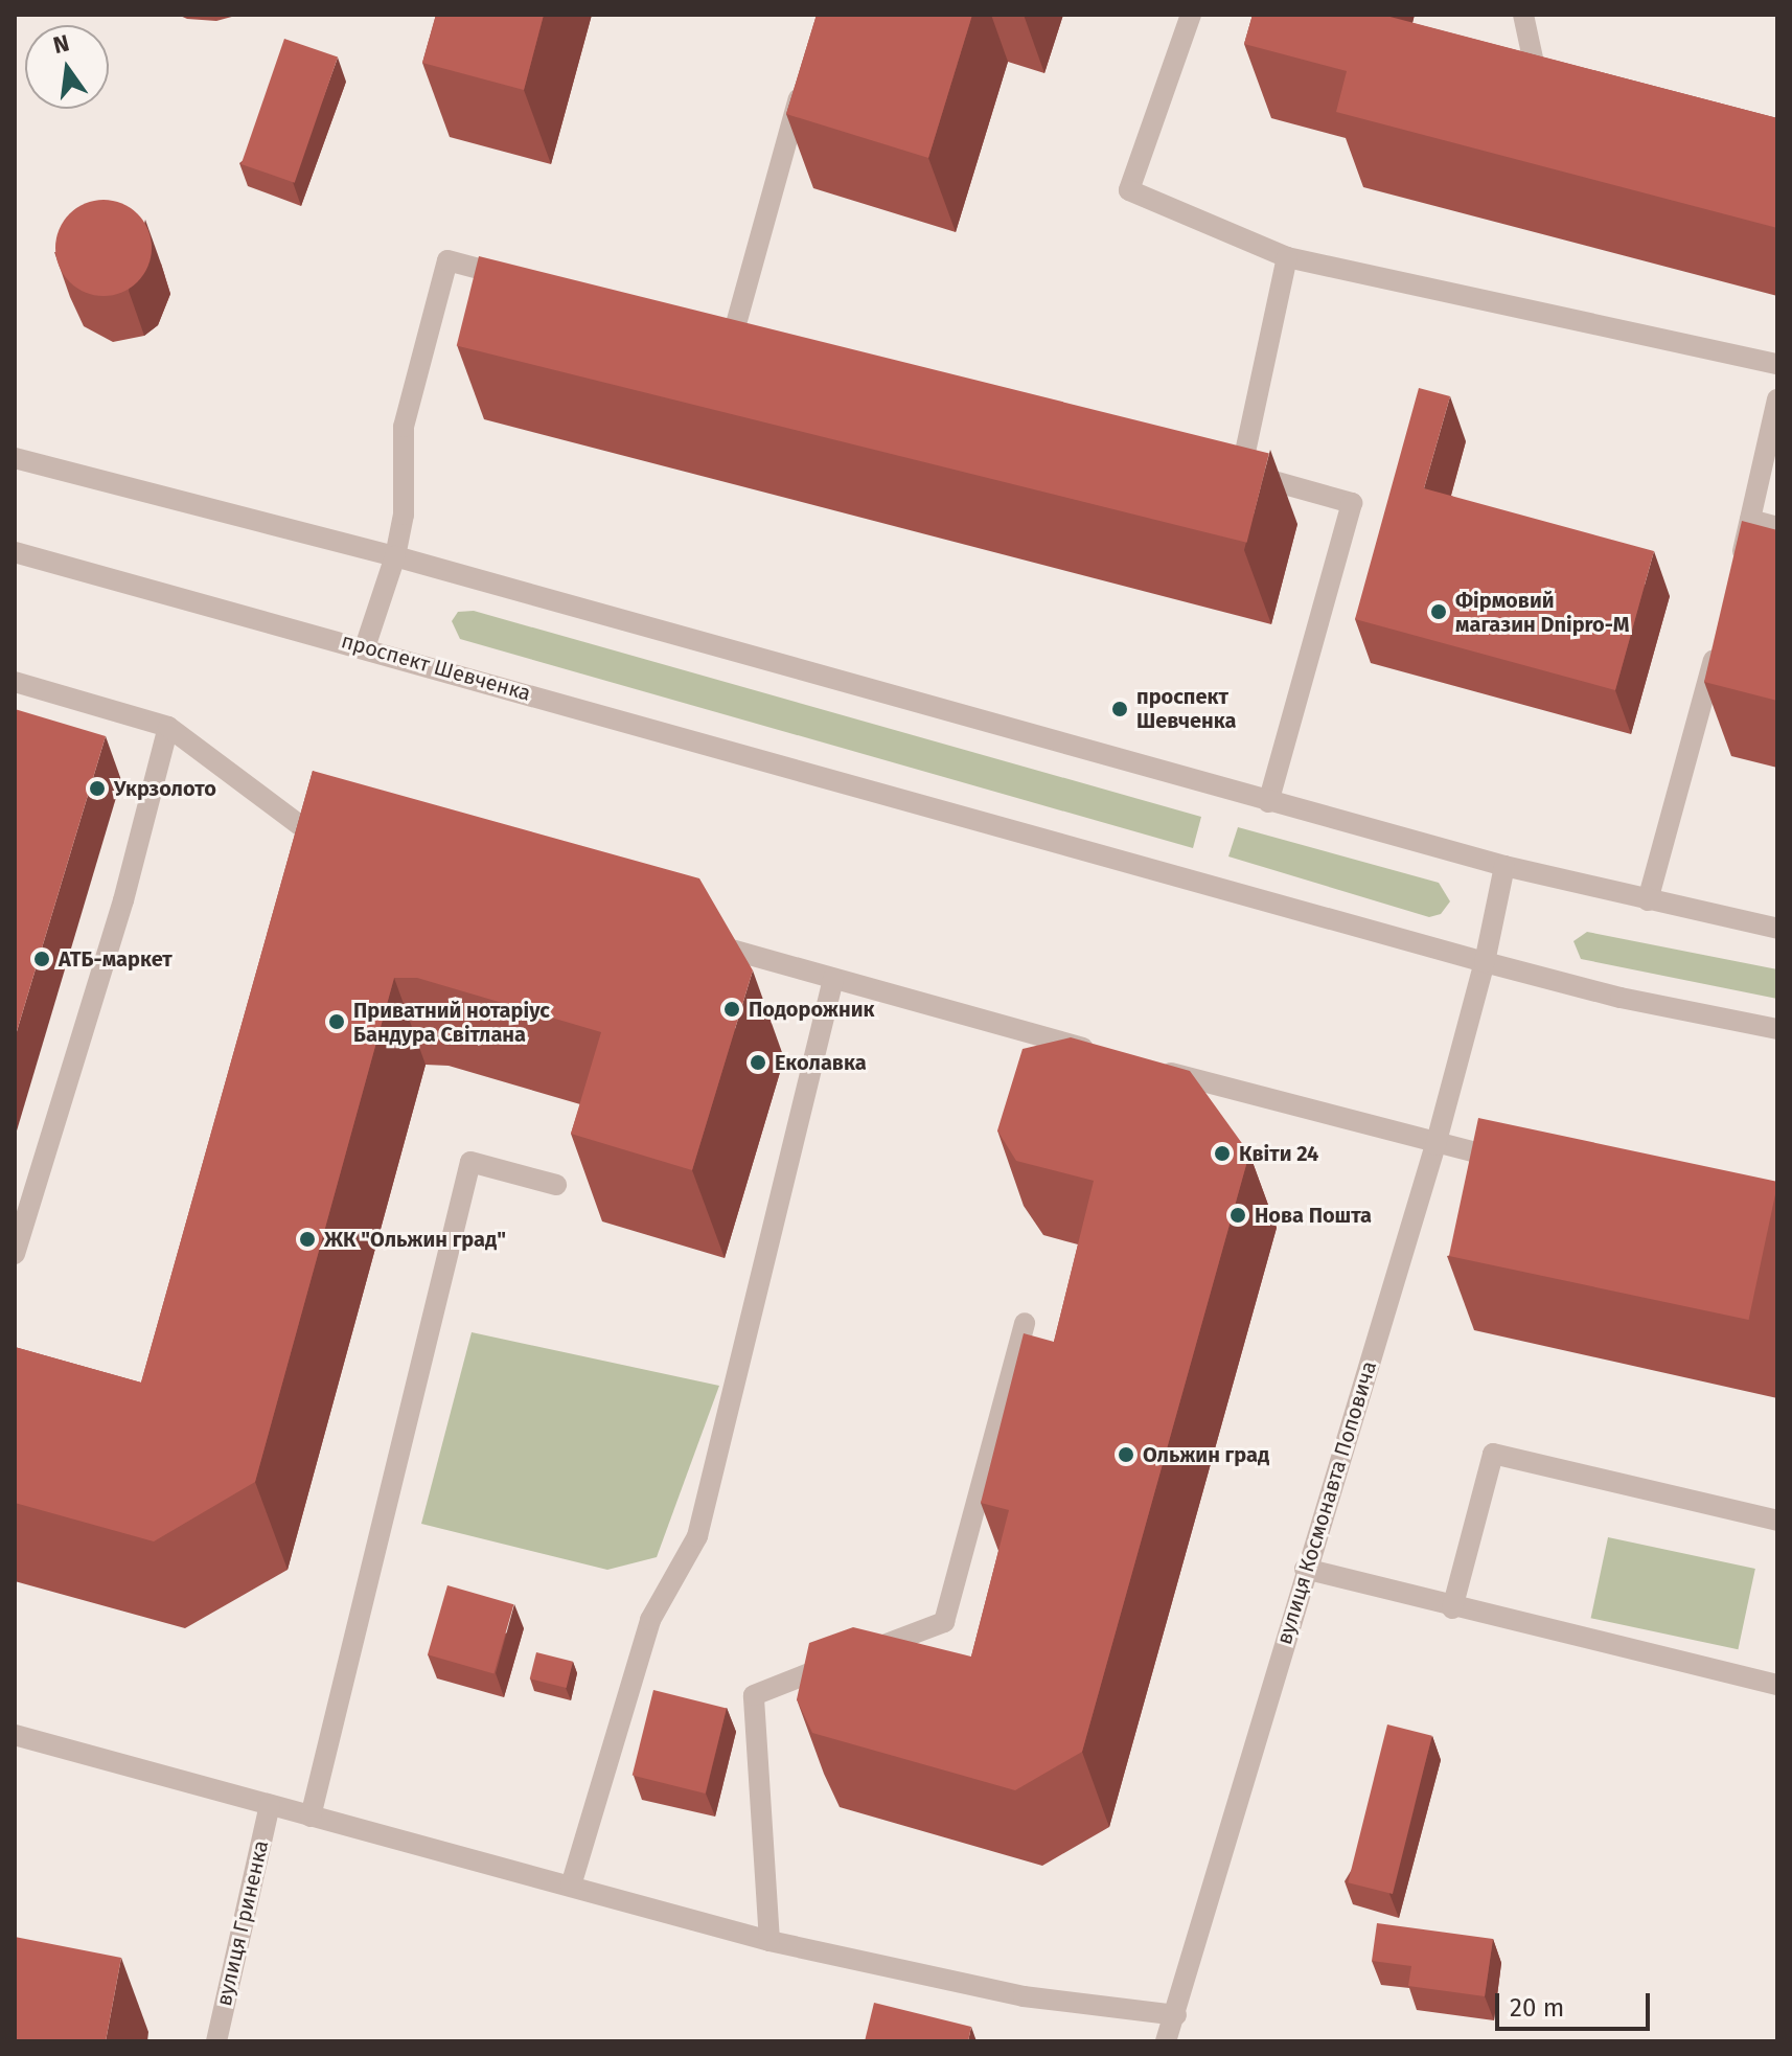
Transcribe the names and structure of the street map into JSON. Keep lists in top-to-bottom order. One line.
{"streets":{"street":["проспект Шевченка","вулиця Космонавта Поповича","вулиця Гриненка"]},"crossings":[["проспект Шевченка","вулиця Космонавта Поповича"]],"places":["Фірмовий магазин Dnipro-M","проспект Шевченка","Укрзолото","АТБ-маркет","Подорожник","Приватний нотаріус Бандура Світлана","Еколавка","Квіти 24","Нова Пошта","ЖК \"Ольжин град\"","Ольжин град"],"scale_bar":"20 m","north":"top"}
